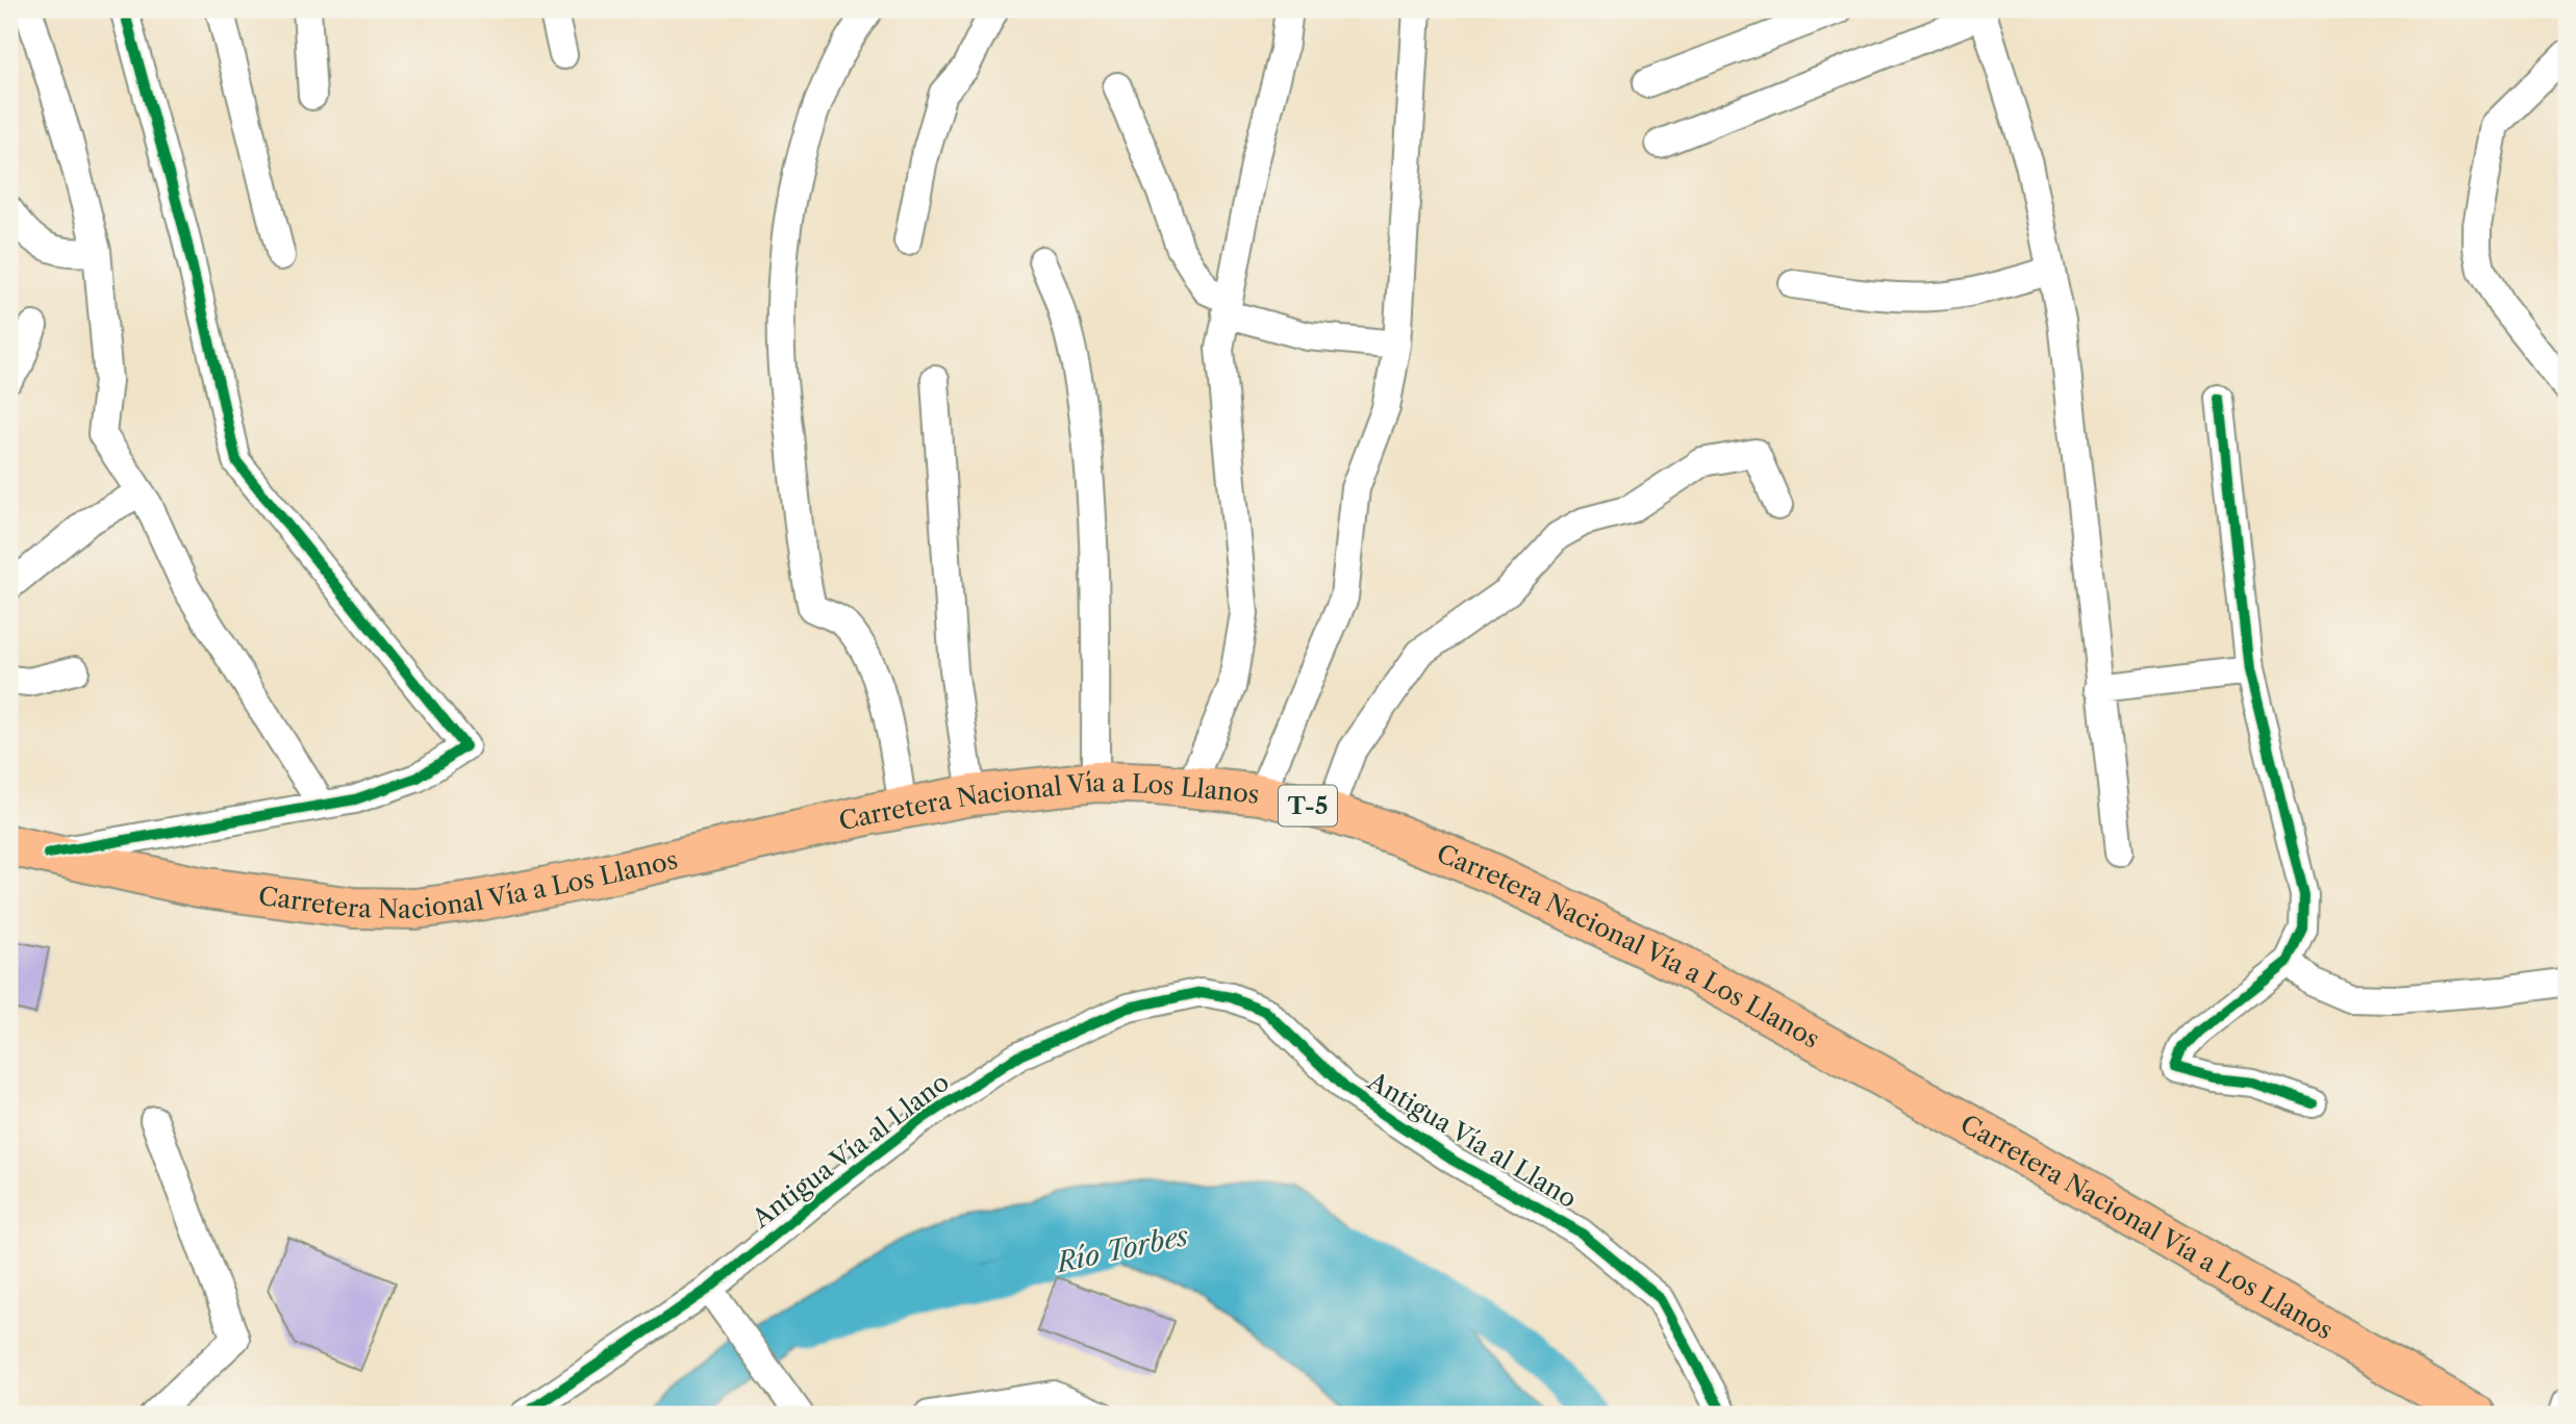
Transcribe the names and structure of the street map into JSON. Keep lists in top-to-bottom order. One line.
{"streets":{"highway":["T-5","Carretera Nacional Vía a Los Llanos"],"street":["Antigua Vía al Llano"]},"water":["Río Torbes"]}
